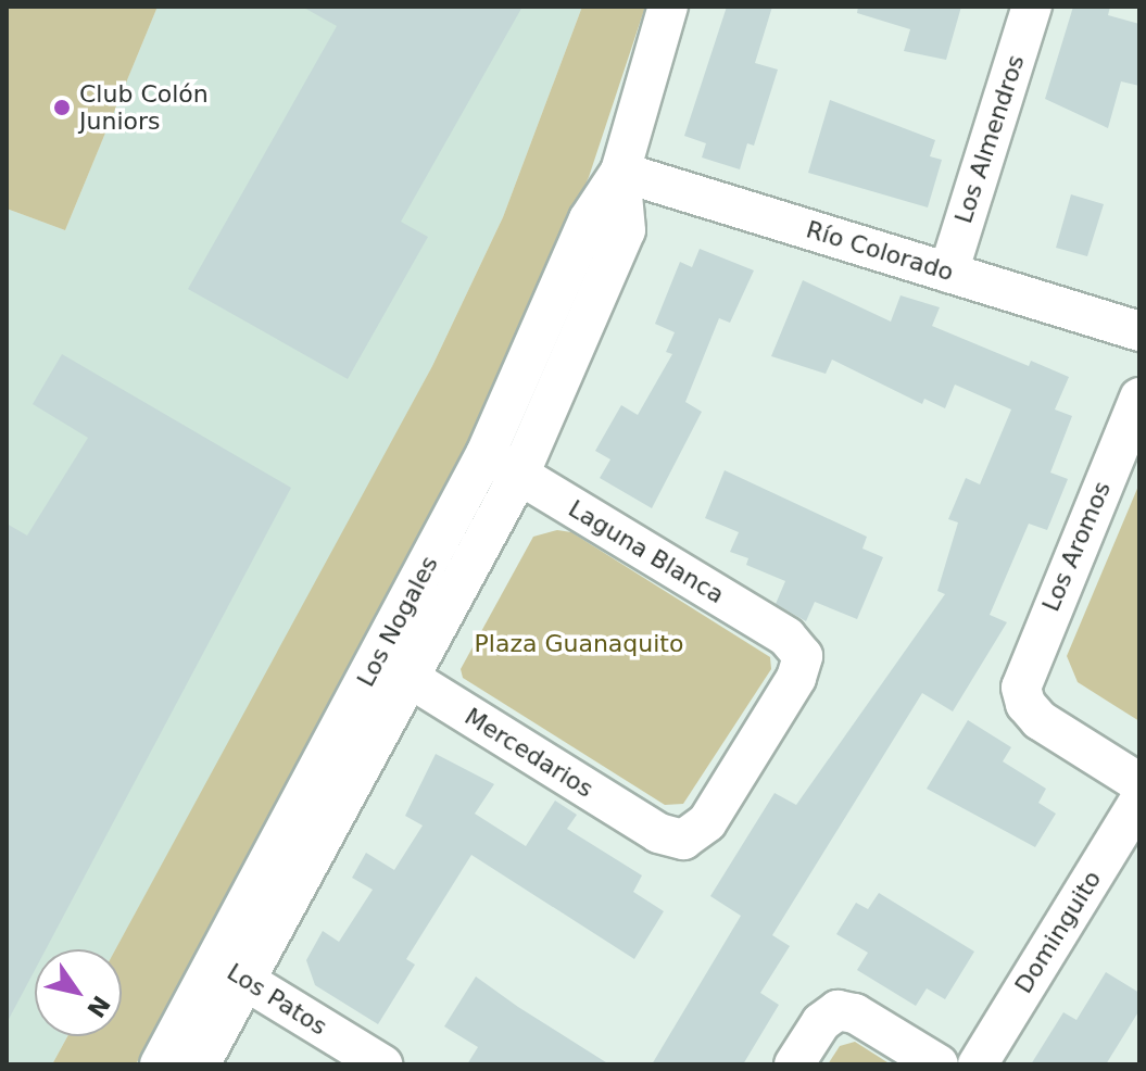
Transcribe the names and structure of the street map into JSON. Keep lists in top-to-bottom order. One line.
{"streets":{"street":["Los Almendros","Río Colorado","Los Aromos","Laguna Blanca","Los Nogales","Mercedarios","Dominguito","Los Patos"]},"crossings":[["Los Almendros","Río Colorado"],["Río Colorado","Los Nogales"],["Laguna Blanca","Los Nogales"],["Laguna Blanca","Mercedarios"],["Los Nogales","Mercedarios"],["Los Nogales","Los Patos"]],"parks":["Plaza Guanaquito"],"places":["Club Colón Juniors"],"north":"bottom right"}
